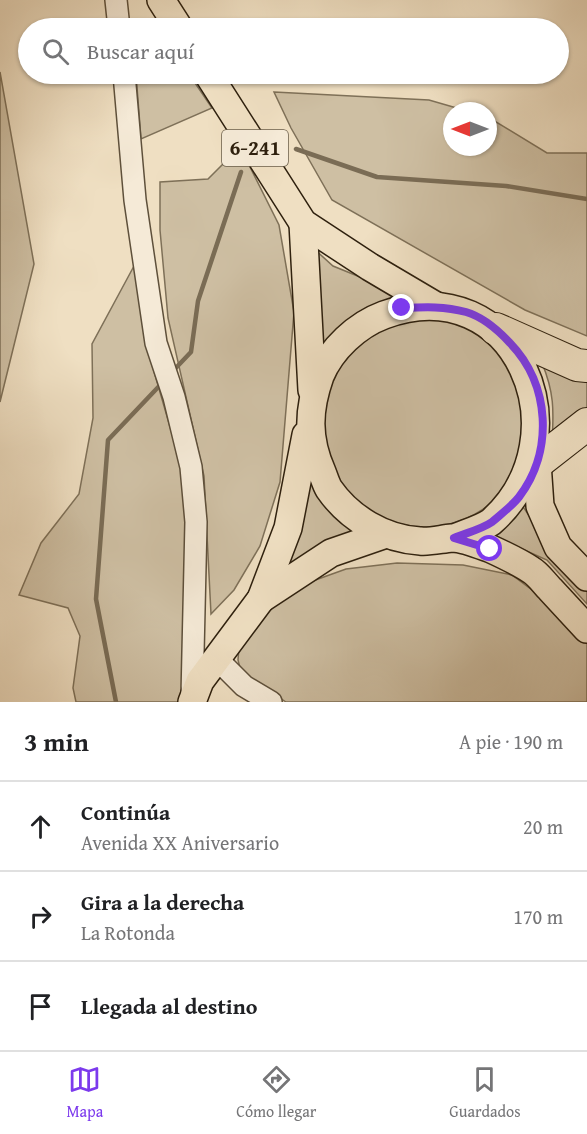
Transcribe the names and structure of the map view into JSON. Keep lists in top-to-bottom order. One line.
{"streets":{"main road":["6-241"]},"north":"left","page":{"search":"Buscar aquí","heading":["3 min","A pie · 190 m"],"list":[["Continúa","Avenida XX Aniversario","20 m"],["Gira a la derecha","La Rotonda","170 m"],"Llegada al destino"],"nav":["Mapa","Cómo llegar","Guardados"]}}
